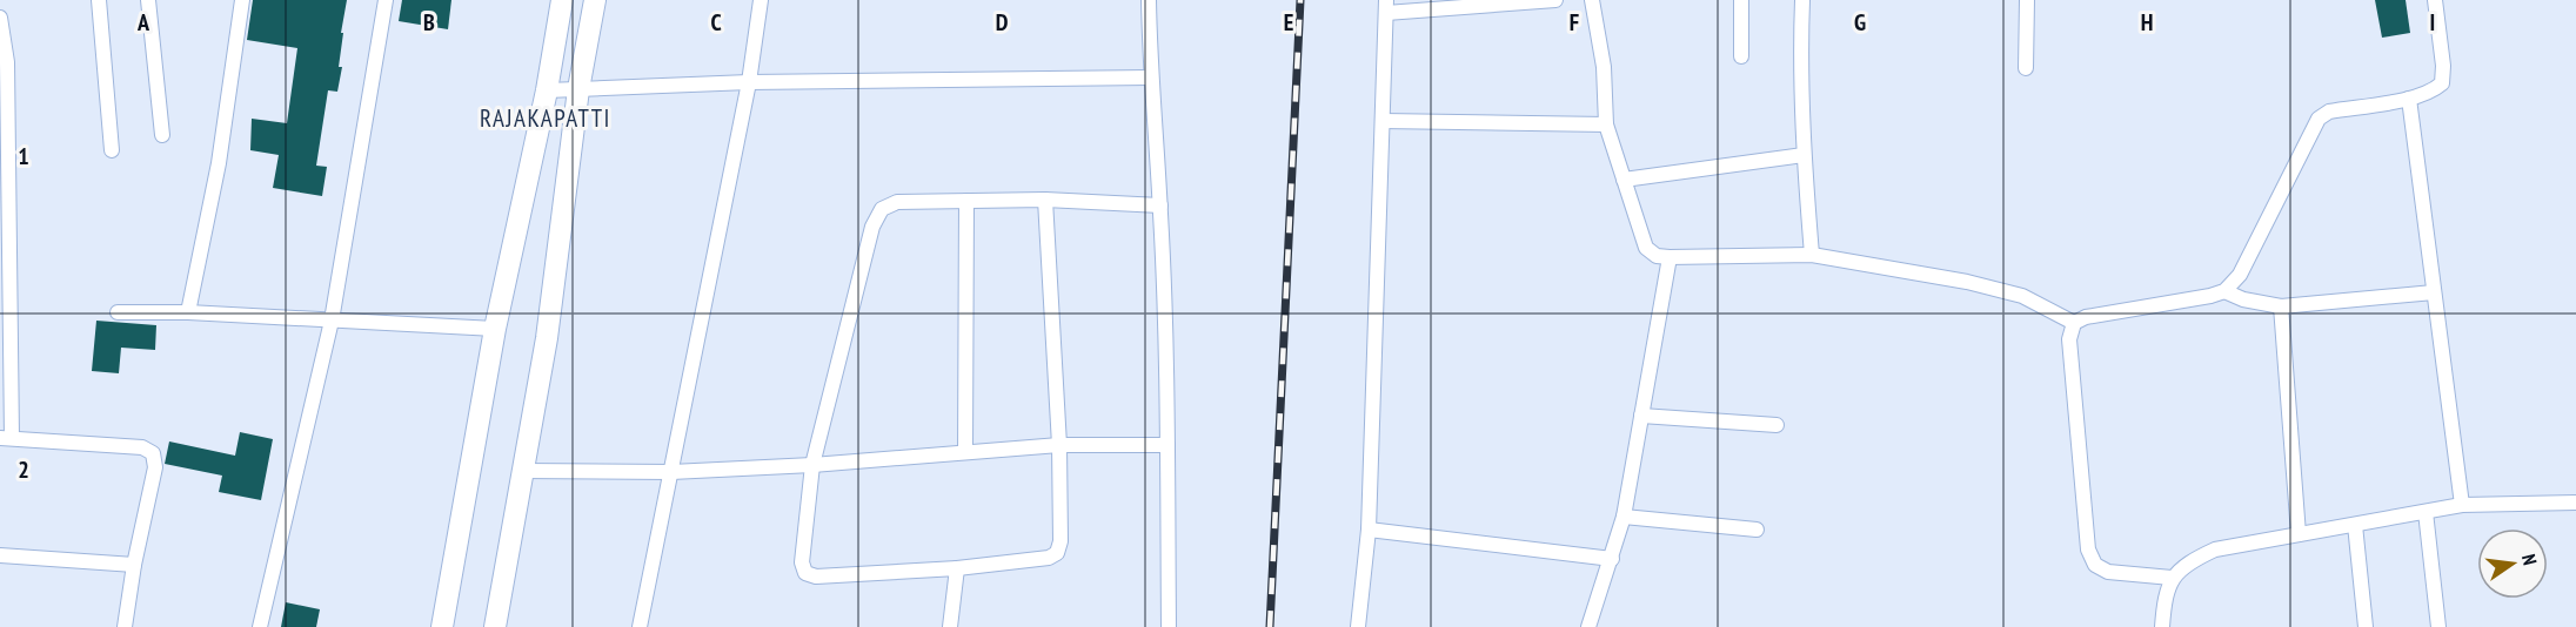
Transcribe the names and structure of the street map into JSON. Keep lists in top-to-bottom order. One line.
{"districts":["RAJAKAPATTI"],"north":"right","grid":{"columns":["A","B","C","D","E","F","G","H","I"],"rows":["1","2"]}}
